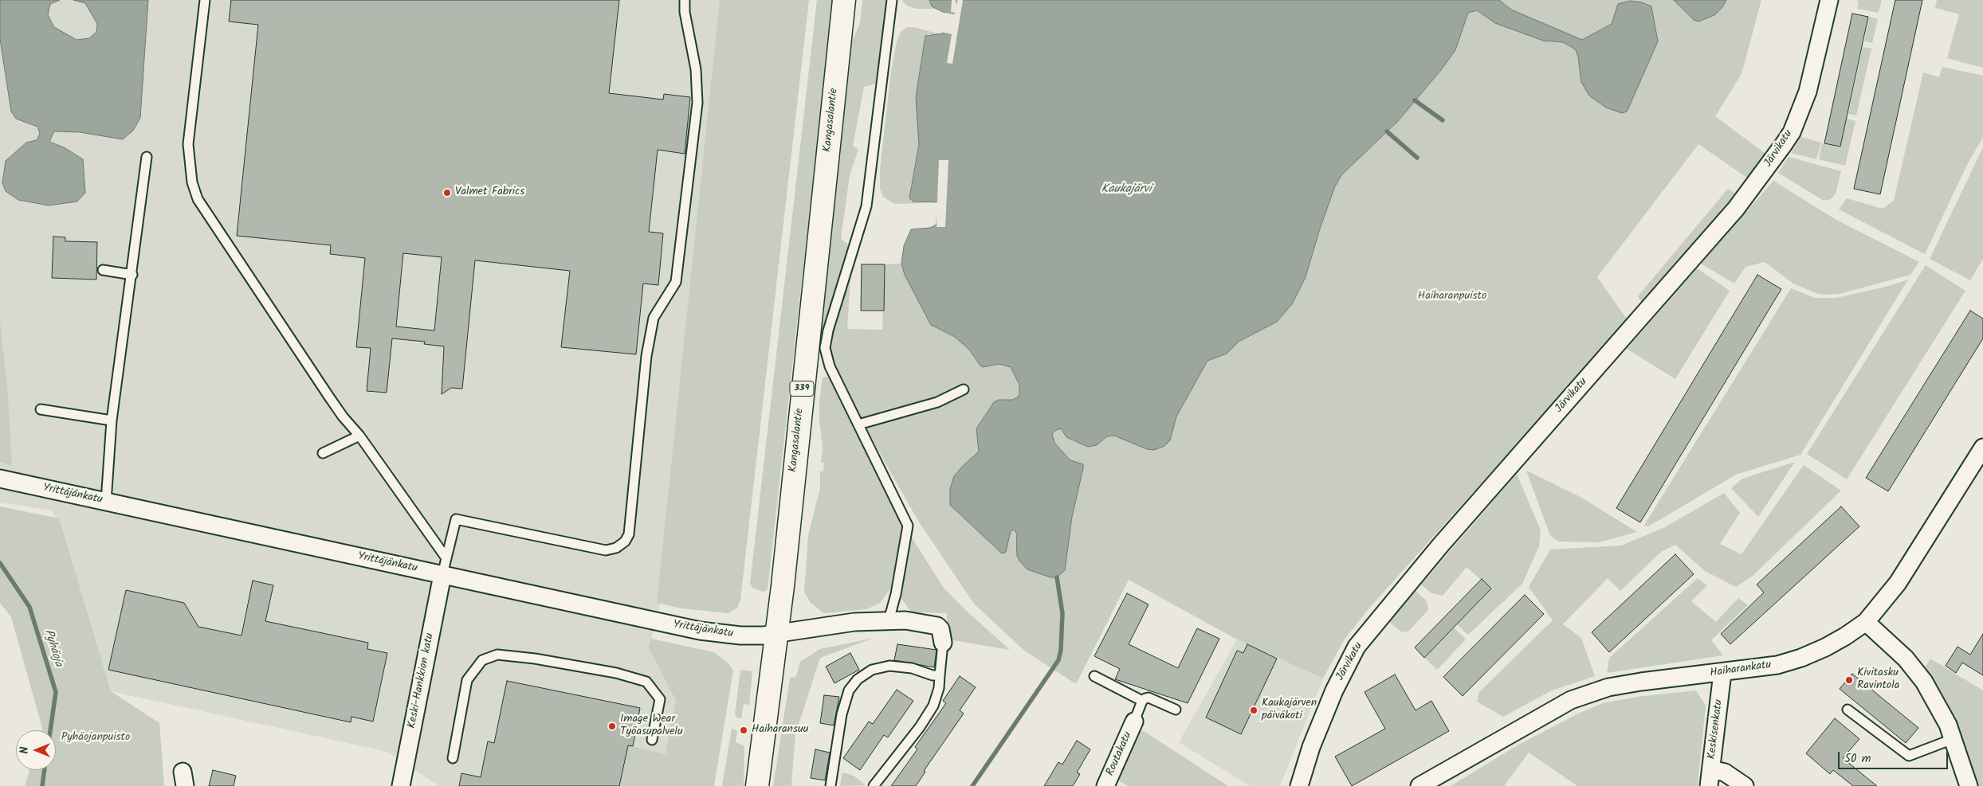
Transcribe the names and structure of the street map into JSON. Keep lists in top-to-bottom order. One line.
{"streets":{"main road":["Kangasalantie","339"],"street":["Järvikatu","Yrittäjänkatu","Haiharankatu","Keski-Hankkion katu","Keskisenkatu","Routakatu"]},"crossings":[["Kangasalantie","Yrittäjänkatu"],["Yrittäjänkatu","Keski-Hankkion katu"],["Haiharankatu","Keskisenkatu"]],"water":["Kaukajärvi","Pyhäoja"],"parks":["Haiharanpuisto","Pyhäojanpuisto"],"places":["Valmet Fabrics","Kivitasku Ravintola","Kaukajärven päiväkoti","Image Wear Työasupalvelu","Haiharansuu"],"scale_bar":"50 m","north":"left"}
